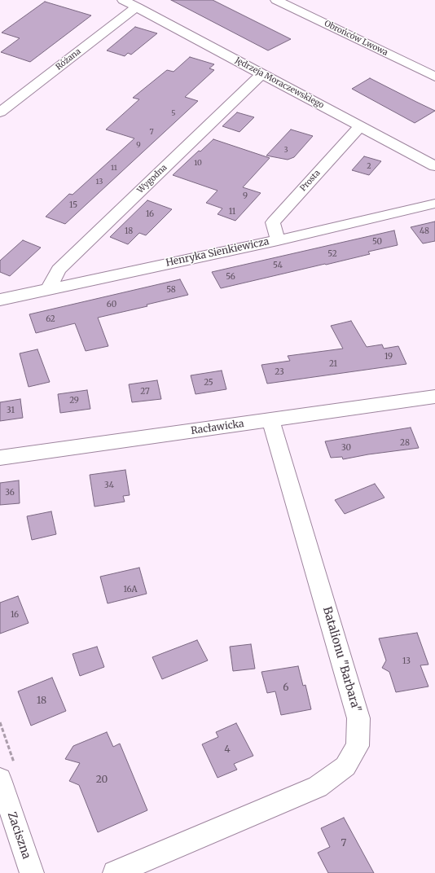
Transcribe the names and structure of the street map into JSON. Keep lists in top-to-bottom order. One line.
{"streets":{"street":["Obrońców Lwowa","Różana","Jędrzeja Moraczewskiego","Wygodna","Prosta","Henryka Sienkiewicza","Racławicka","Batalionu \"Barbara\"","Zaciszna"]},"crossings":[["Różana","Jędrzeja Moraczewskiego"],["Jędrzeja Moraczewskiego","Wygodna"],["Jędrzeja Moraczewskiego","Prosta"],["Wygodna","Henryka Sienkiewicza"],["Prosta","Henryka Sienkiewicza"],["Racławicka","Batalionu \"Barbara\""]],"house_numbers":["5","7","9","3","10","2","11","13","9","15","11","16","18","48","50","52","54","56","58","60","62","19","21","23","25","27","29","31","28","30","34","36","16A","16","13","6","18","4","20","7"]}
